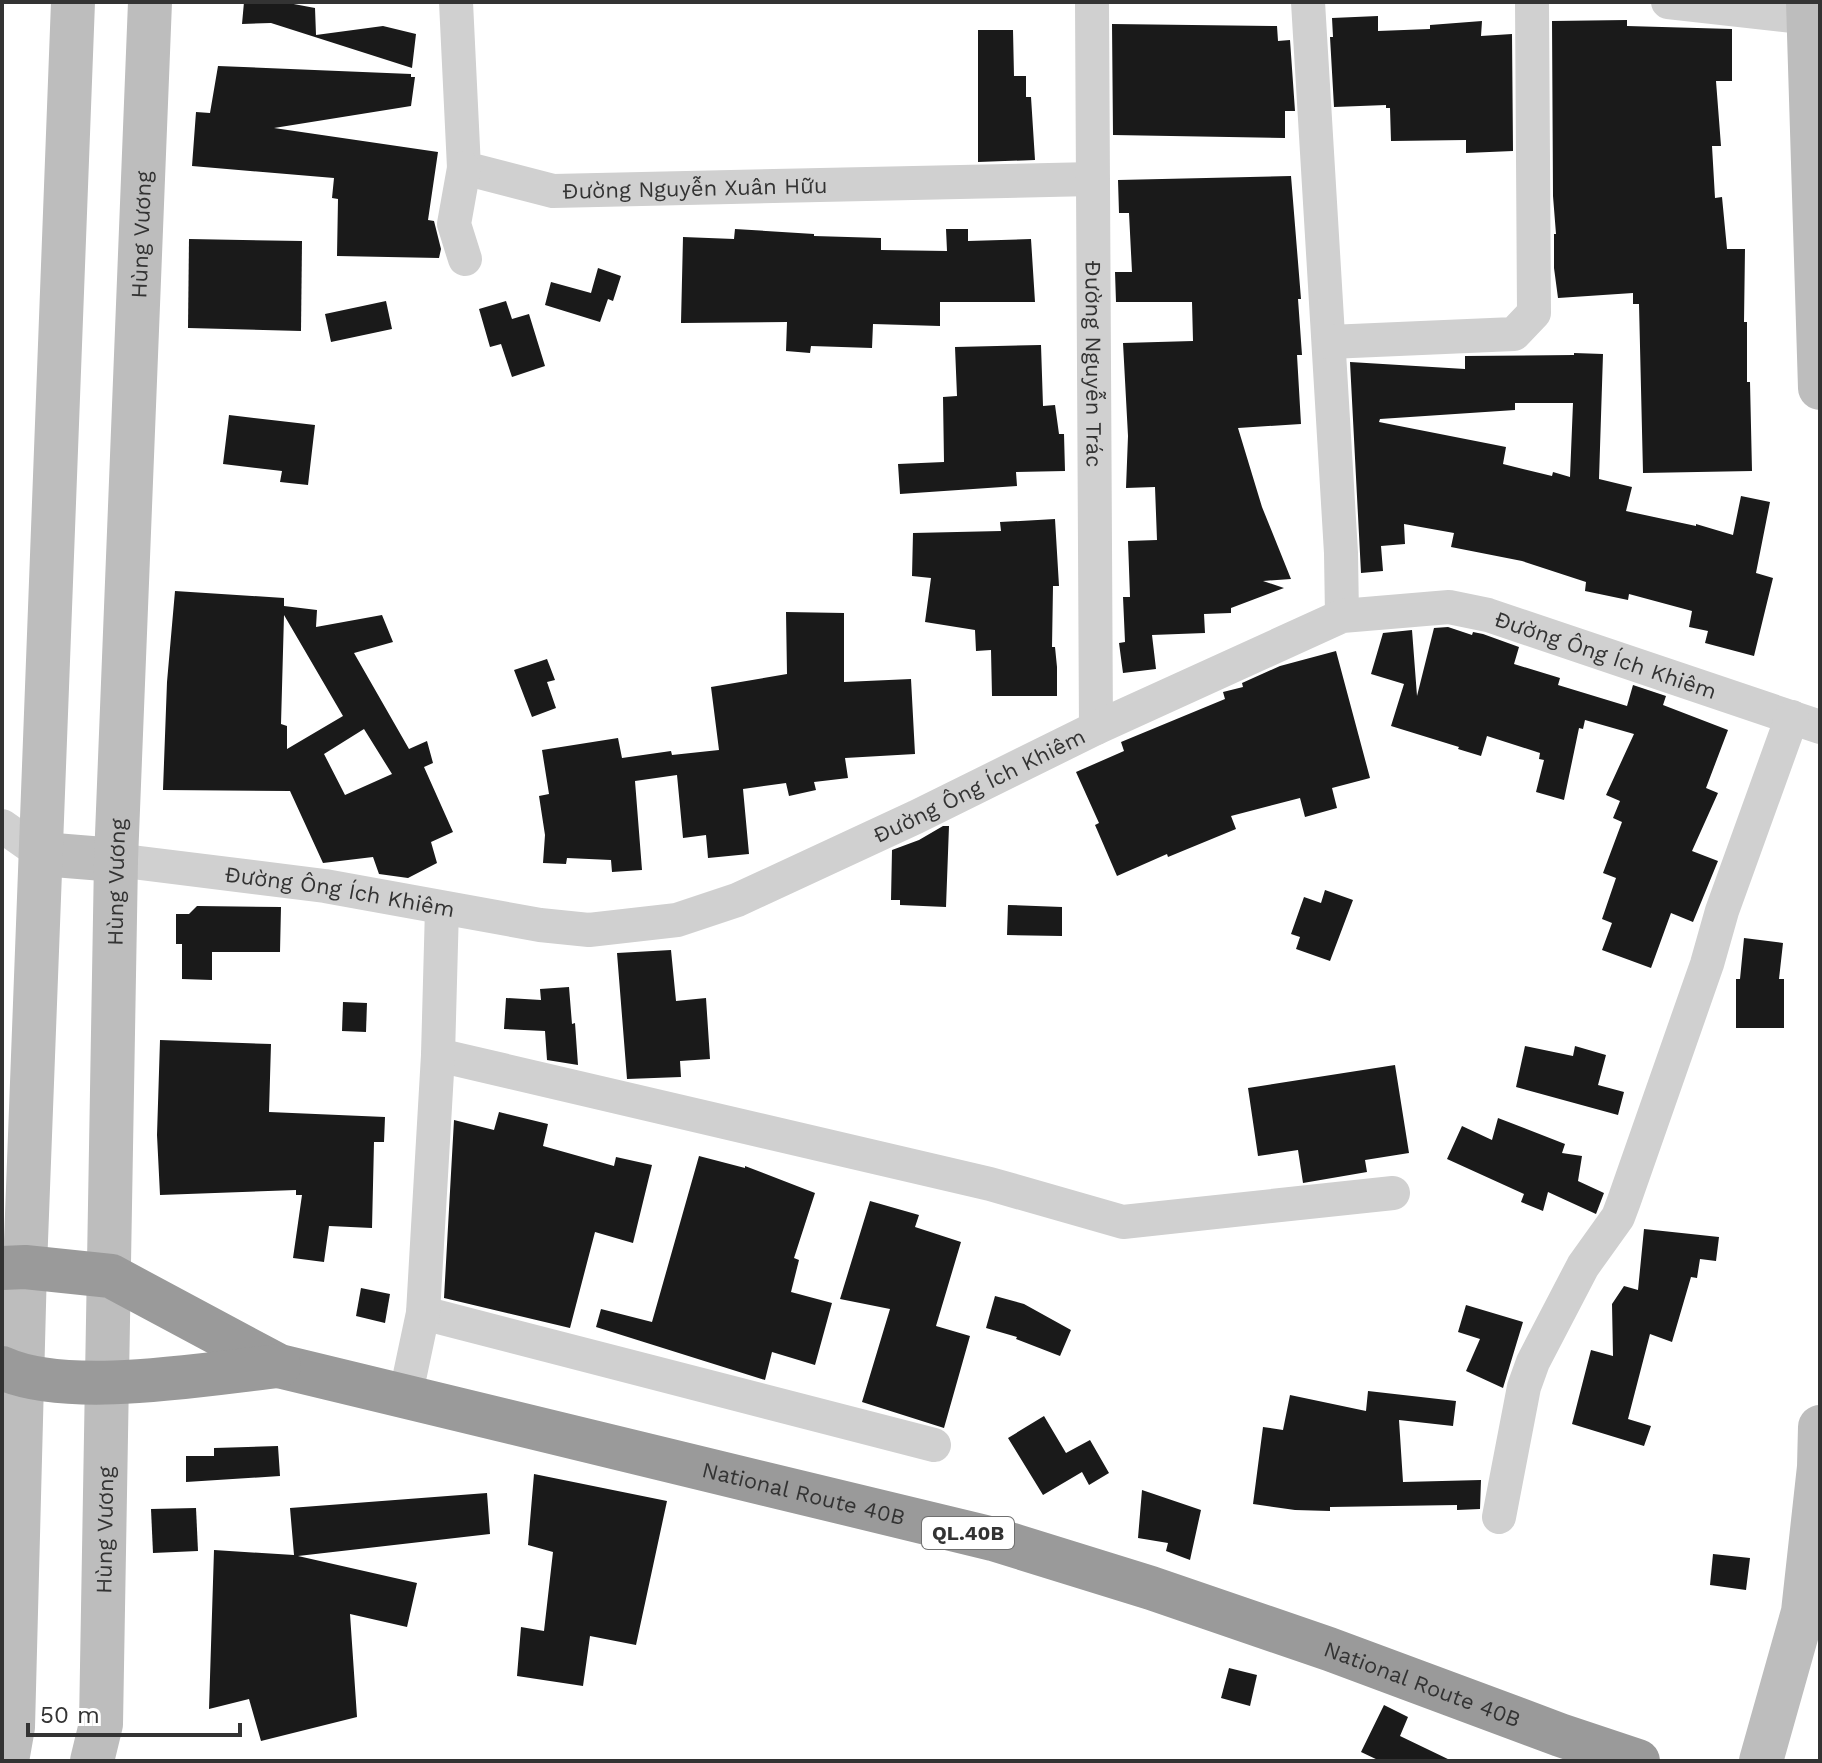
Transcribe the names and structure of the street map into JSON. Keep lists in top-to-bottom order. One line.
{"streets":{"highway":["National Route 40B","QL.40B"],"main road":["Hùng Vương"],"street":["Đường Nguyễn Xuân Hữu","Đường Nguyễn Trác","Đường Ông Ích Khiêm"]},"crossings":[["Đường Nguyễn Xuân Hữu","Đường Nguyễn Trác"],["Hùng Vương","Đường Ông Ích Khiêm"],["Đường Nguyễn Trác","Đường Ông Ích Khiêm"]],"scale_bar":"50 m"}
